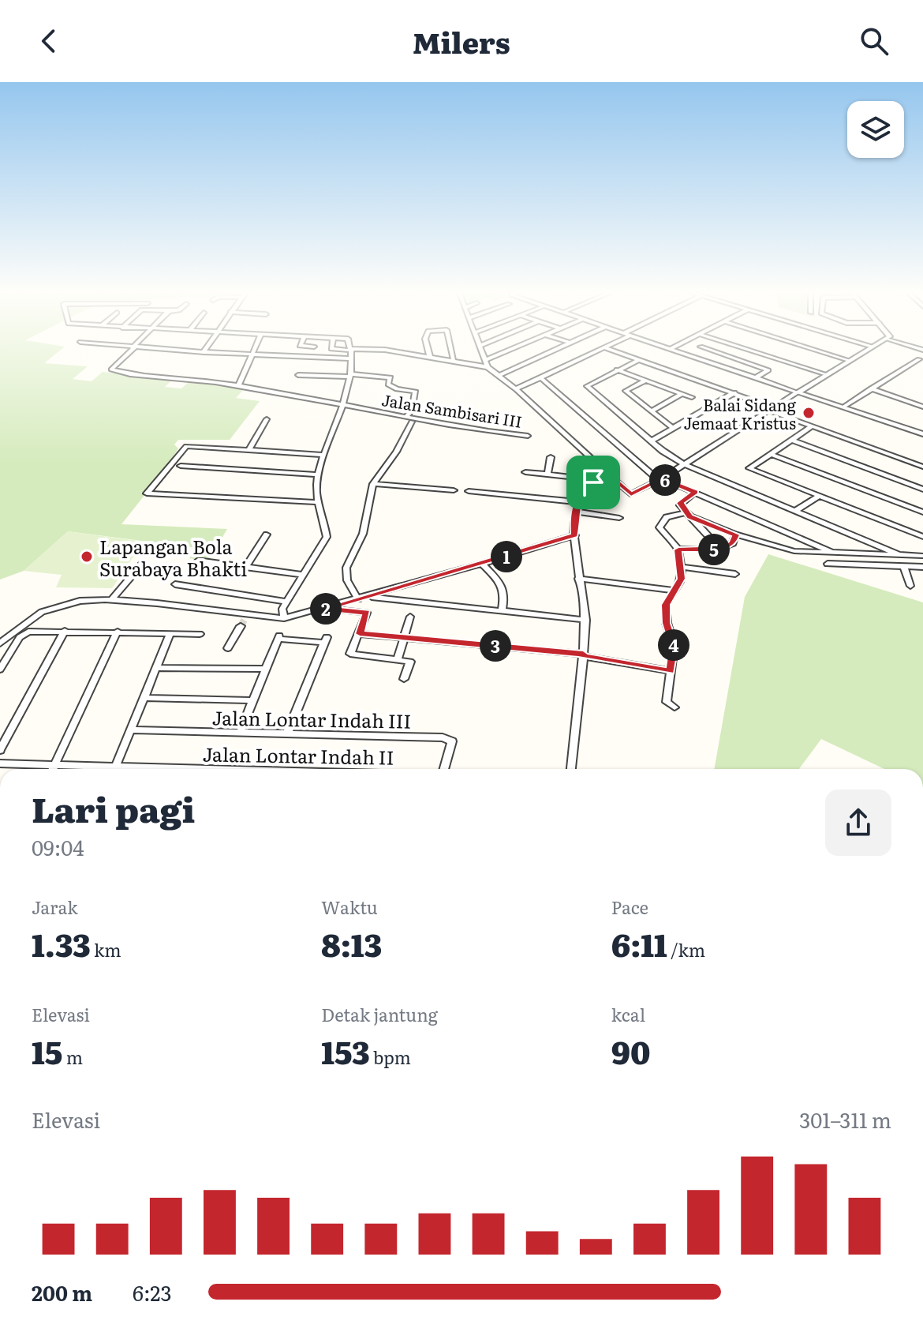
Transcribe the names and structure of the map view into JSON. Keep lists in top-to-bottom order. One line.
{"streets":{"street":["Jalan Sambisari III","Jalan Lontar Indah III","Jalan Lontar Indah II"]},"places":["Balai Sidang Jemaat Kristus","Lapangan Bola Surabaya Bhakti"],"page":{"header":"Milers","pins":["6","5","1","2","4","3"],"heading":["Lari pagi","09:04"],"stats":[["Jarak","1.33 km"],["Waktu","8:13"],["Pace","6:11 /km"],["Elevasi","15 m"],["Detak jantung","153 bpm"],["kcal","90"]],"chart":["Elevasi","301–311 m"],"list":[{"name":"200 m","note":"6:23"}]}}
